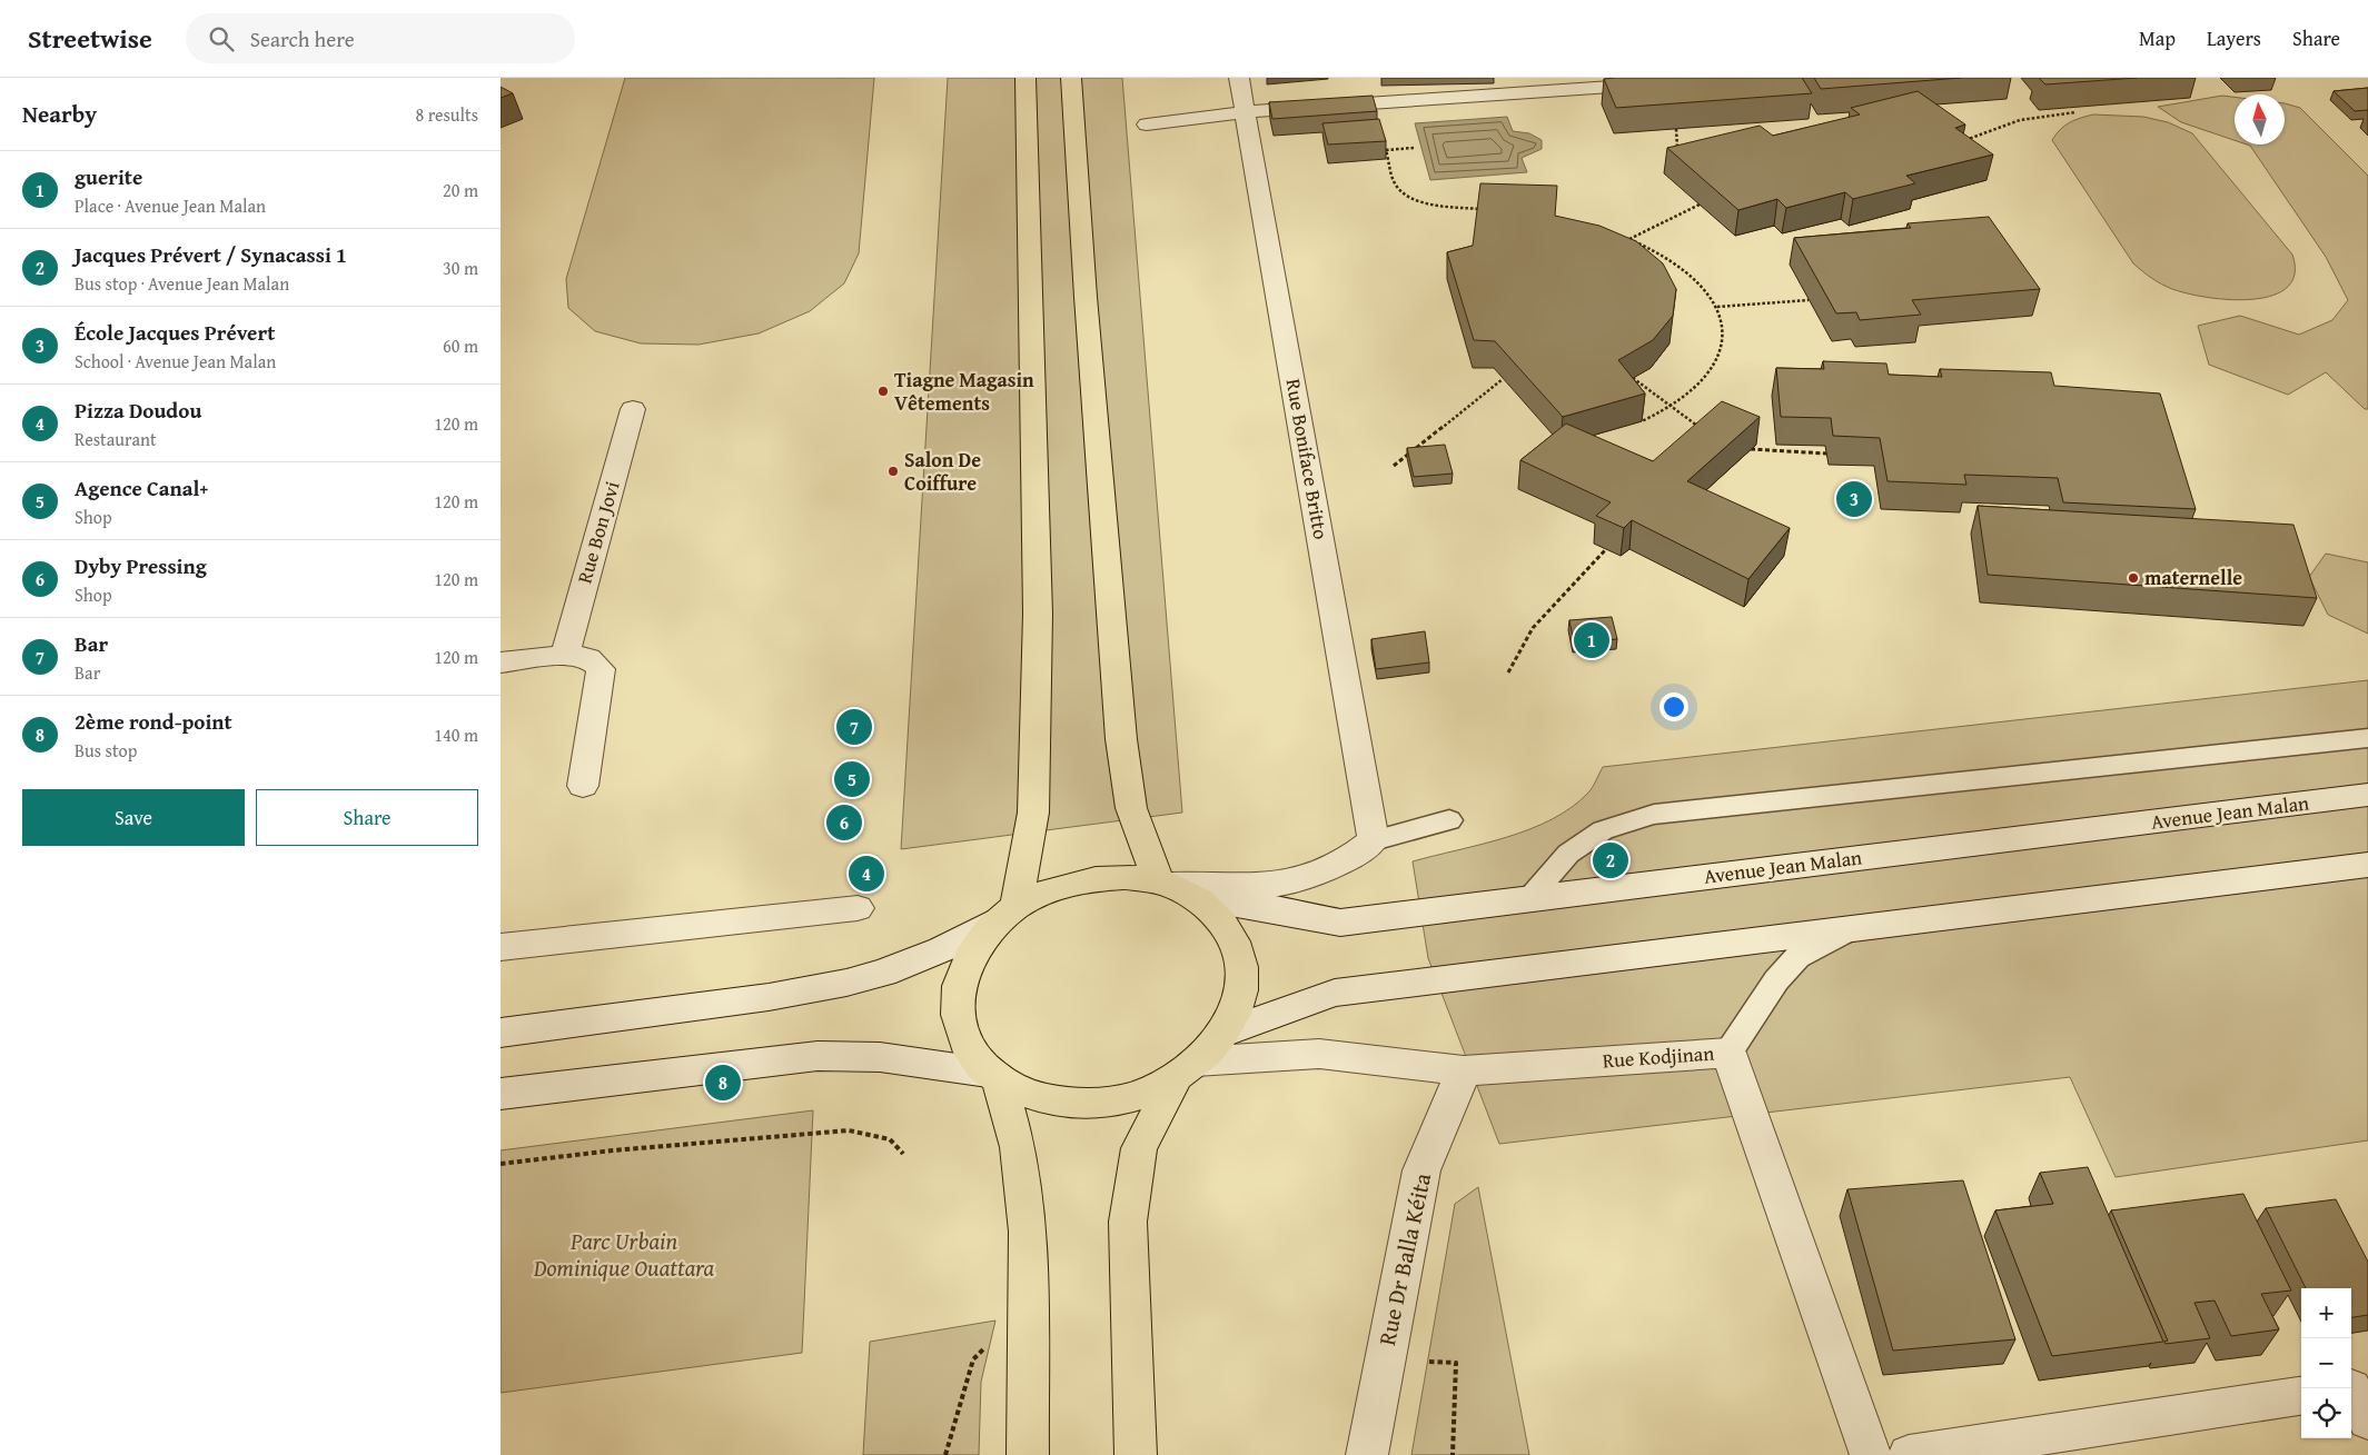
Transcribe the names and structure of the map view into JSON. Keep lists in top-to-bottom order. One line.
{"streets":{"street":["Rue Boniface Britto","Rue Bon Jovi","Avenue Jean Malan","Rue Kodjinan","Rue Dr Balla Kéita"]},"crossings":[["Rue Kodjinan","Rue Dr Balla Kéita"]],"parks":["Parc Urbain Dominique Ouattara"],"places":["Tiagne Magasin Vêtements","Salon De Coiffure","maternelle"],"north":"top","page":{"header":"Streetwise","search":"Search here","nav":["Map","Layers","Share"],"heading":["Nearby","8 results"],"list":[{"mark":"1","name":"guerite","note":"Place · Avenue Jean Malan","value":"20 m"},{"mark":"2","name":"Jacques Prévert / Synacassi 1","note":"Bus stop · Avenue Jean Malan","value":"30 m"},{"mark":"3","name":"École Jacques Prévert","note":"School · Avenue Jean Malan","value":"60 m"},{"mark":"4","name":"Pizza Doudou","note":"Restaurant","value":"120 m"},{"mark":"5","name":"Agence Canal+","note":"Shop","value":"120 m"},{"mark":"6","name":"Dyby Pressing","note":"Shop","value":"120 m"},{"mark":"7","name":"Bar","note":"Bar","value":"120 m"},{"mark":"8","name":"2ème rond-point","note":"Bus stop","value":"140 m"}],"pins":["3","1","7","5","6","2","4","8"],"buttons":["Save","Share"],"map_buttons":["+","−"]}}
